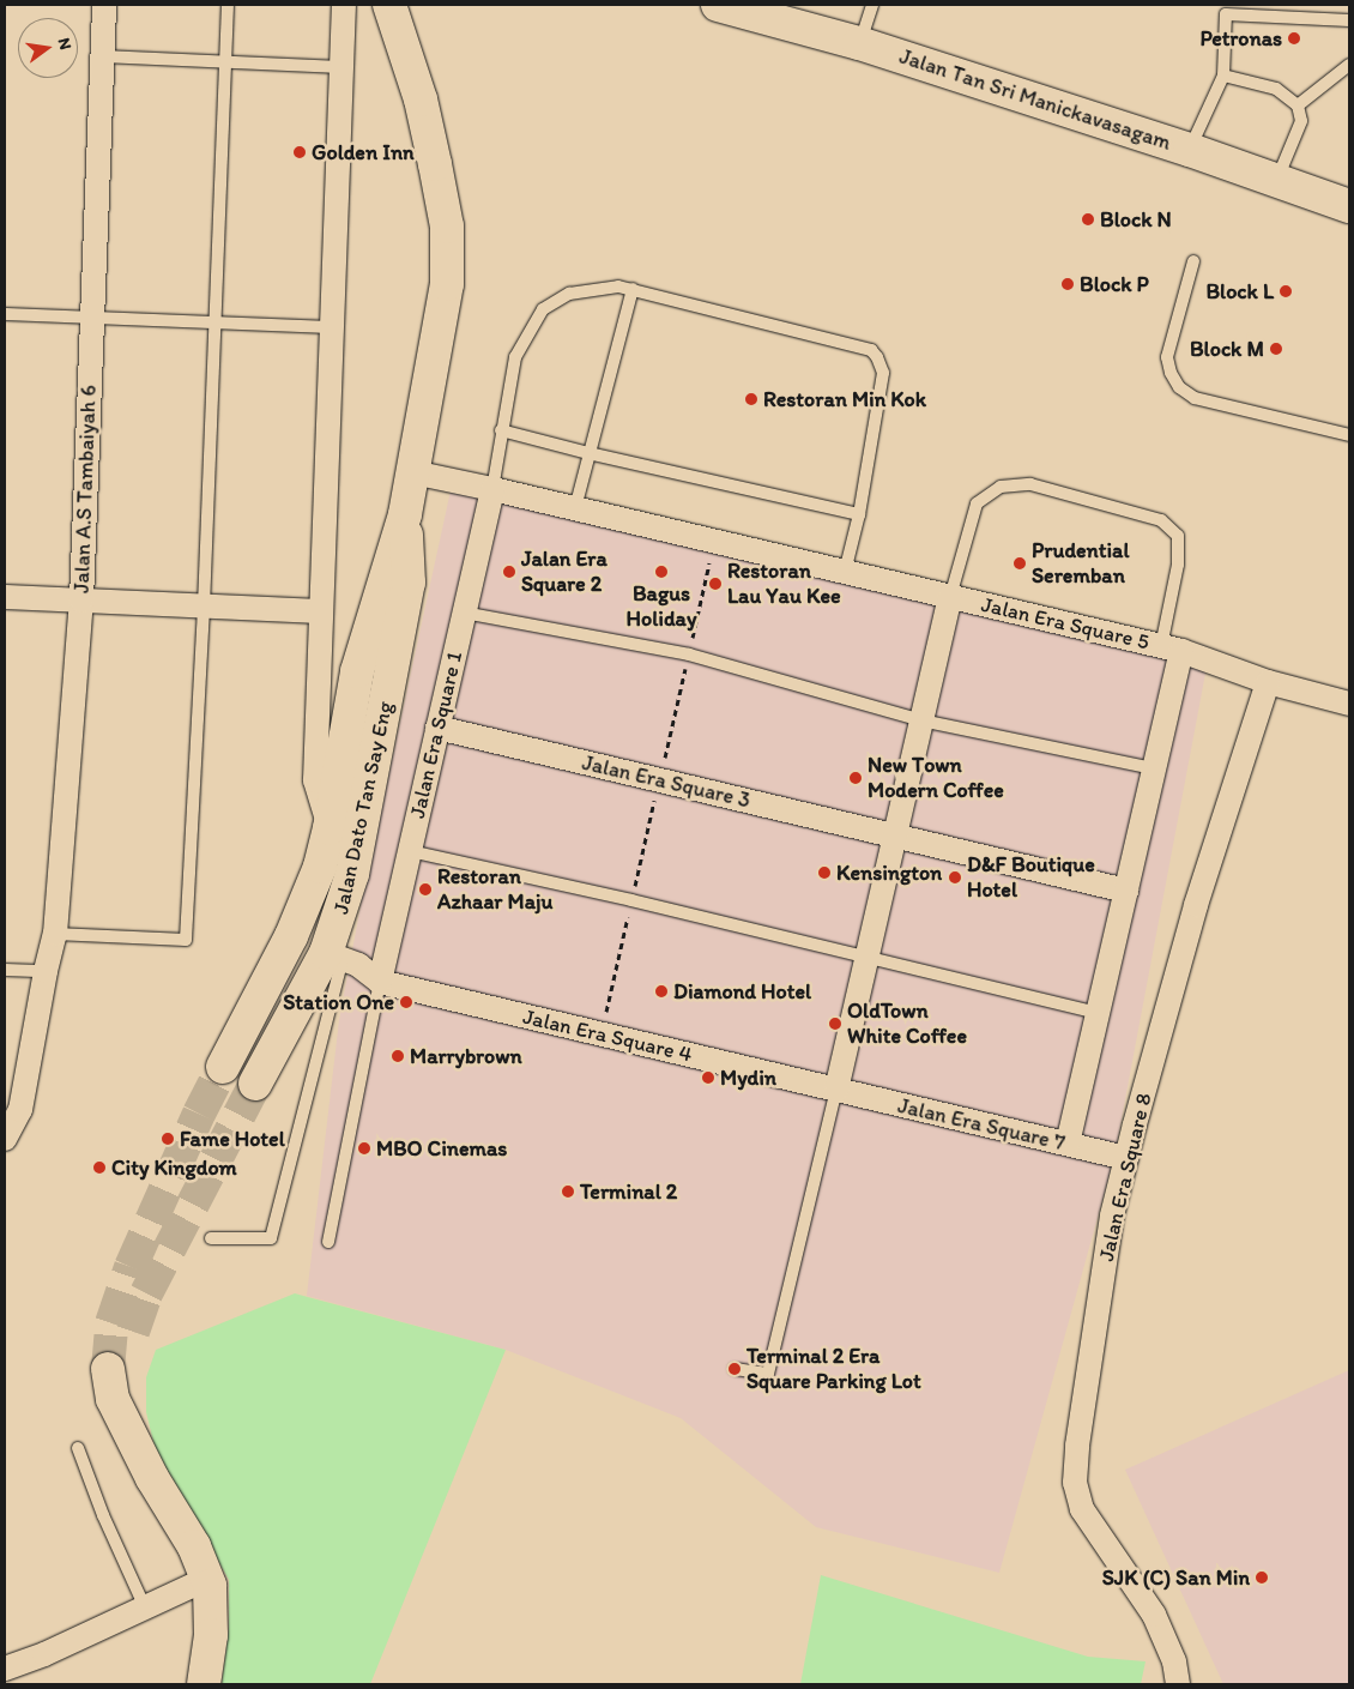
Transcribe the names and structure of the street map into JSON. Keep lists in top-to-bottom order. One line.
{"streets":{"street":["Jalan Tan Sri Manickavasagam","Jalan A.S Tambaiyah 6","Jalan Era Square 5","Jalan Era Square 1","Jalan Era Square 3","Jalan Dato Tan Say Eng","Jalan Era Square 4","Jalan Era Square 7","Jalan Era Square 8"]},"crossings":[["Jalan Era Square 5","Jalan Era Square 8"],["Jalan Era Square 1","Jalan Era Square 3"],["Jalan Era Square 1","Jalan Era Square 4"],["Jalan Era Square 4","Jalan Era Square 7"],["Jalan Era Square 7","Jalan Era Square 8"]],"places":["Petronas","Golden Inn","Block N","Block P","Block L","Block M","Restoran Min Kok","Prudential Seremban","Jalan Era Square 2","Bagus Holiday","Restoran Lau Yau Kee","New Town Modern Coffee","Kensington","D&F Boutique Hotel","Restoran Azhaar Maju","Diamond Hotel","Station One","OldTown White Coffee","Marrybrown","Mydin","Fame Hotel","MBO Cinemas","City Kingdom","Terminal 2","Terminal 2 Era Square Parking Lot","SJK (C) San Min"],"north":"right"}
